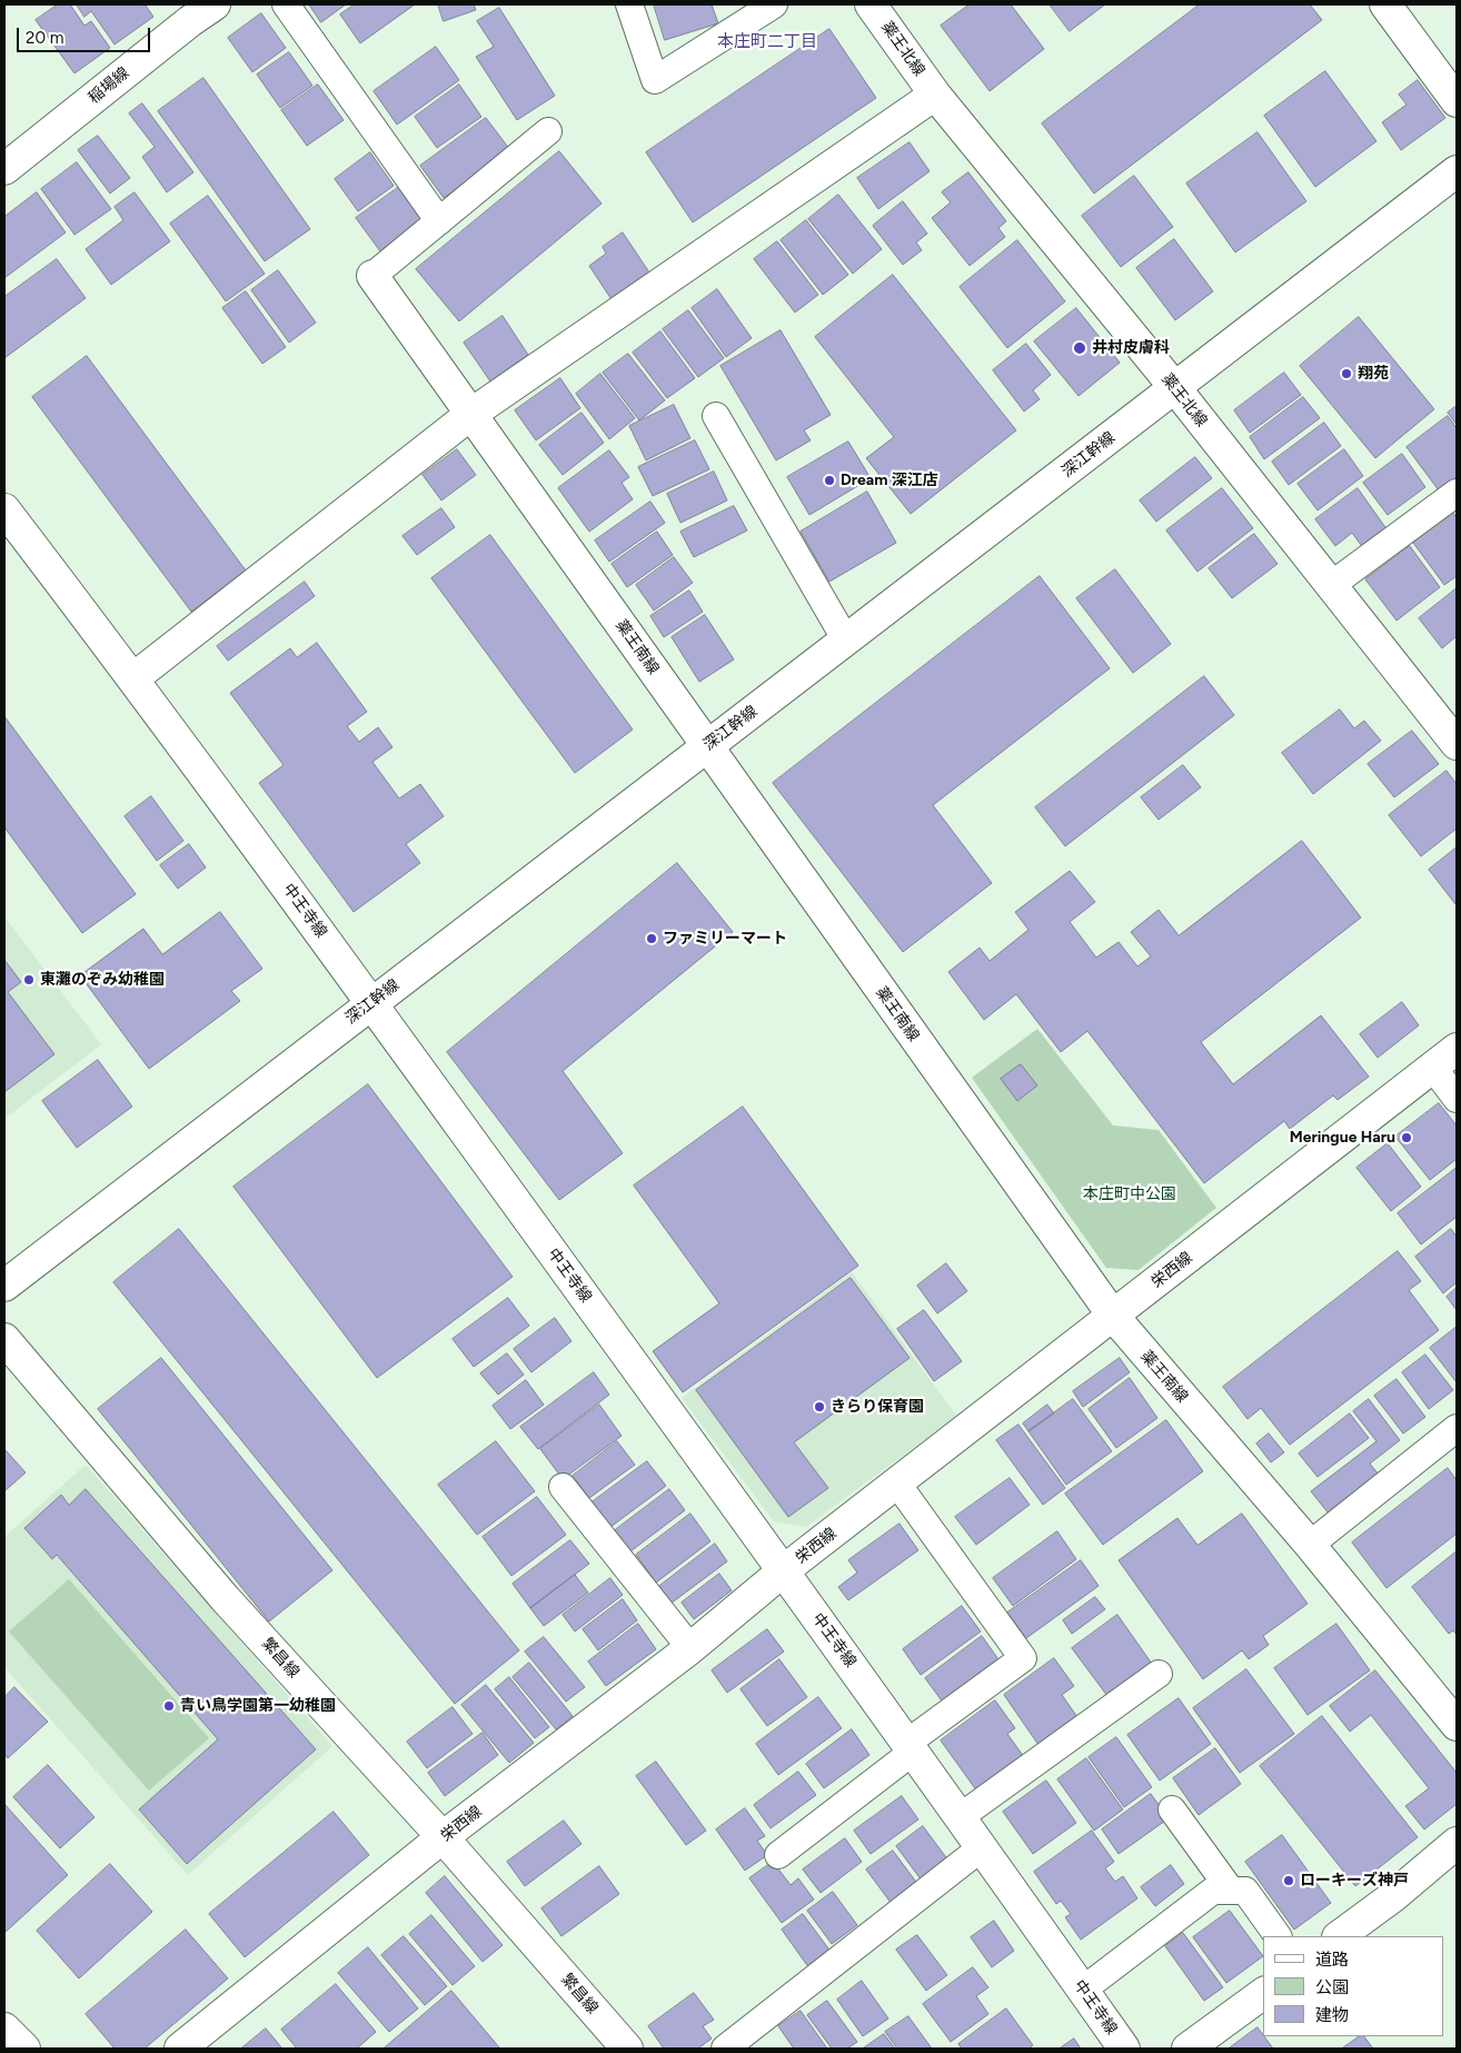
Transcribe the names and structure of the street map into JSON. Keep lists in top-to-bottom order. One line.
{"streets":{"street":["薬王北線","稲場線","深江幹線","薬王南線","中王寺線","栄西線","繁昌線"]},"crossings":[["薬王北線","深江幹線"],["深江幹線","薬王南線"],["深江幹線","中王寺線"],["薬王南線","栄西線"],["中王寺線","栄西線"],["栄西線","繁昌線"]],"districts":["本庄町二丁目"],"parks":["本庄町中公園"],"places":["井村皮膚科","翔苑","Dream 深江店","ファミリーマート","東灘のぞみ幼稚園","Meringue Haru","きらり保育園","青い鳥学園第一幼稚園","ローキーズ神戸"],"legend":["道路","公園","建物"],"scale_bar":"20 m"}
